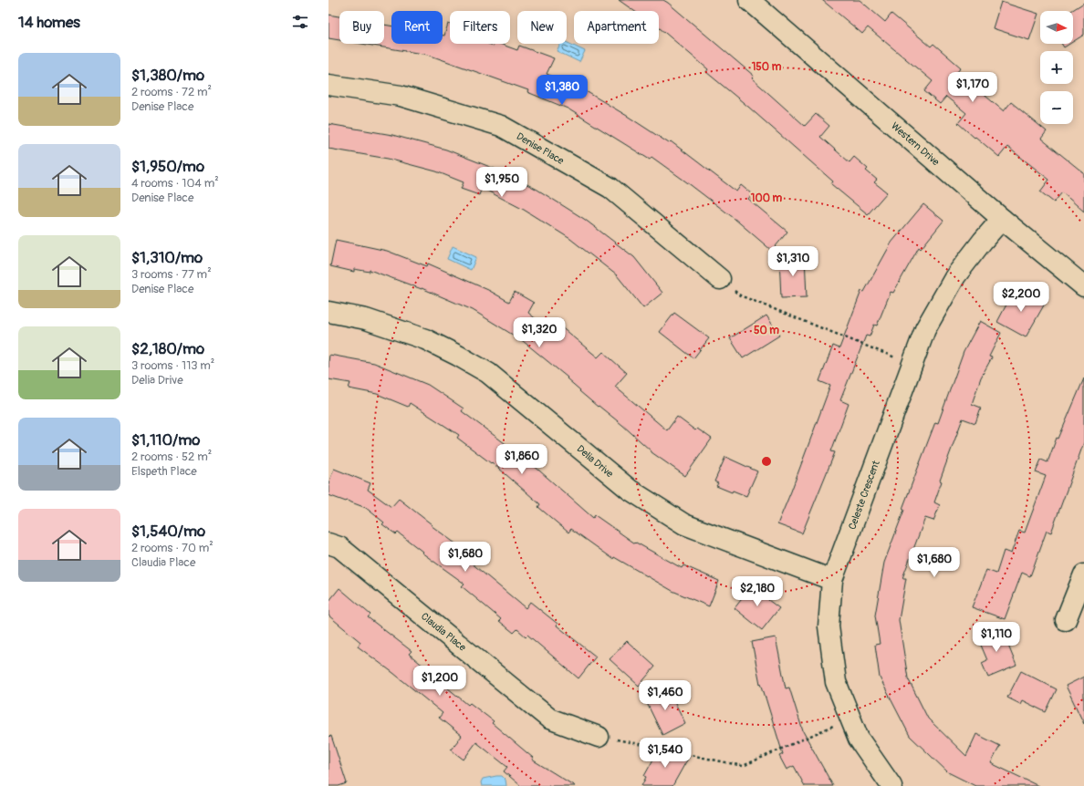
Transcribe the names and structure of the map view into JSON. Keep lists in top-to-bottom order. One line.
{"streets":{"street":["Western Drive","Denise Place","Delia Drive","Celeste Crescent","Claudia Place"]},"crossings":[["Western Drive","Celeste Crescent"],["Delia Drive","Celeste Crescent"]],"north":"right","page":{"heading":"14 homes","map_buttons":["+","−"],"chip":["Buy","Rent","Filters","New","Apartment"],"list":[{"name":"$1,380/mo","note":"2 rooms · 72 m² · Denise Place"},{"name":"$1,950/mo","note":"4 rooms · 104 m² · Denise Place"},{"name":"$1,310/mo","note":"3 rooms · 77 m² · Denise Place"},{"name":"$2,180/mo","note":"3 rooms · 113 m² · Delia Drive"},{"name":"$1,110/mo","note":"2 rooms · 52 m² · Elspeth Place"},{"name":"$1,540/mo","note":"2 rooms · 70 m² · Claudia Place"}],"price":["$1,170","$1,380","$1,950","$1,310","$2,200","$1,320","$1,860","$1,680","$1,680","$2,180","$1,110","$1,200","$1,460","$1,540"]},"rings":["150 m","100 m","50 m"]}
